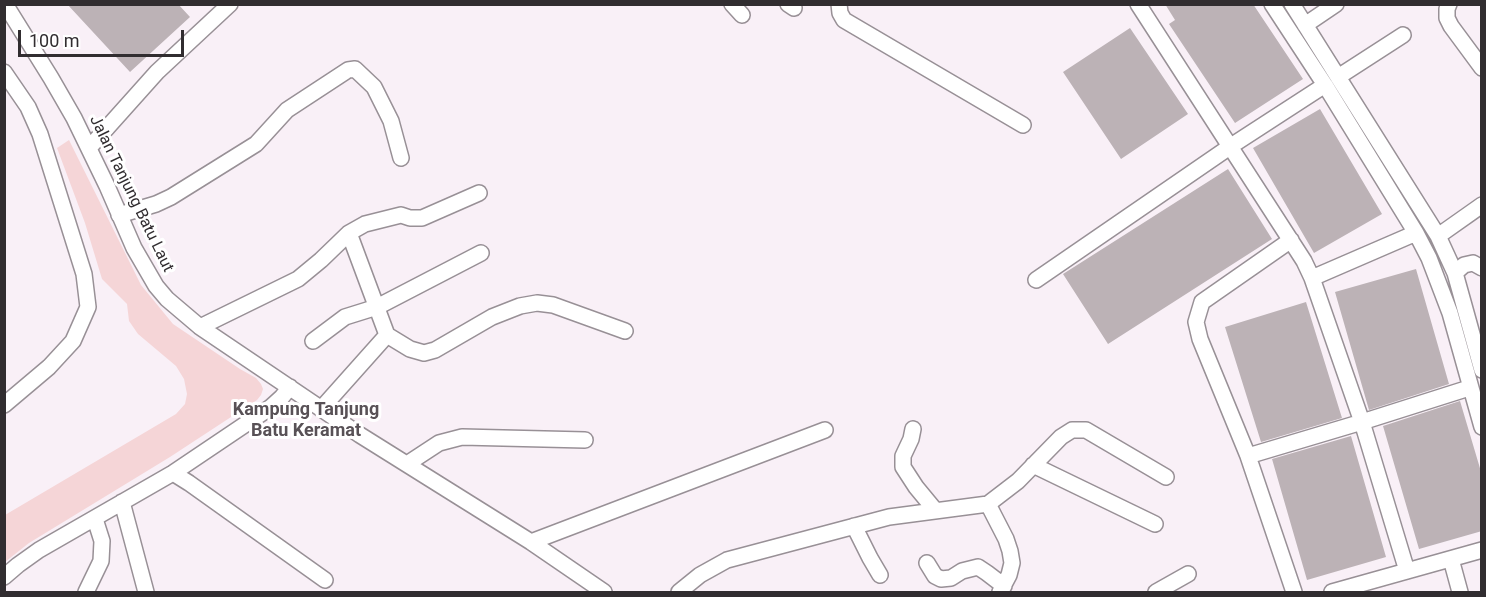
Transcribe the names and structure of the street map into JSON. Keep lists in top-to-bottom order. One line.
{"streets":{"street":["Jalan Tanjung Batu Laut"]},"districts":["Kampung Tanjung Batu Keramat"],"scale_bar":"100 m"}
